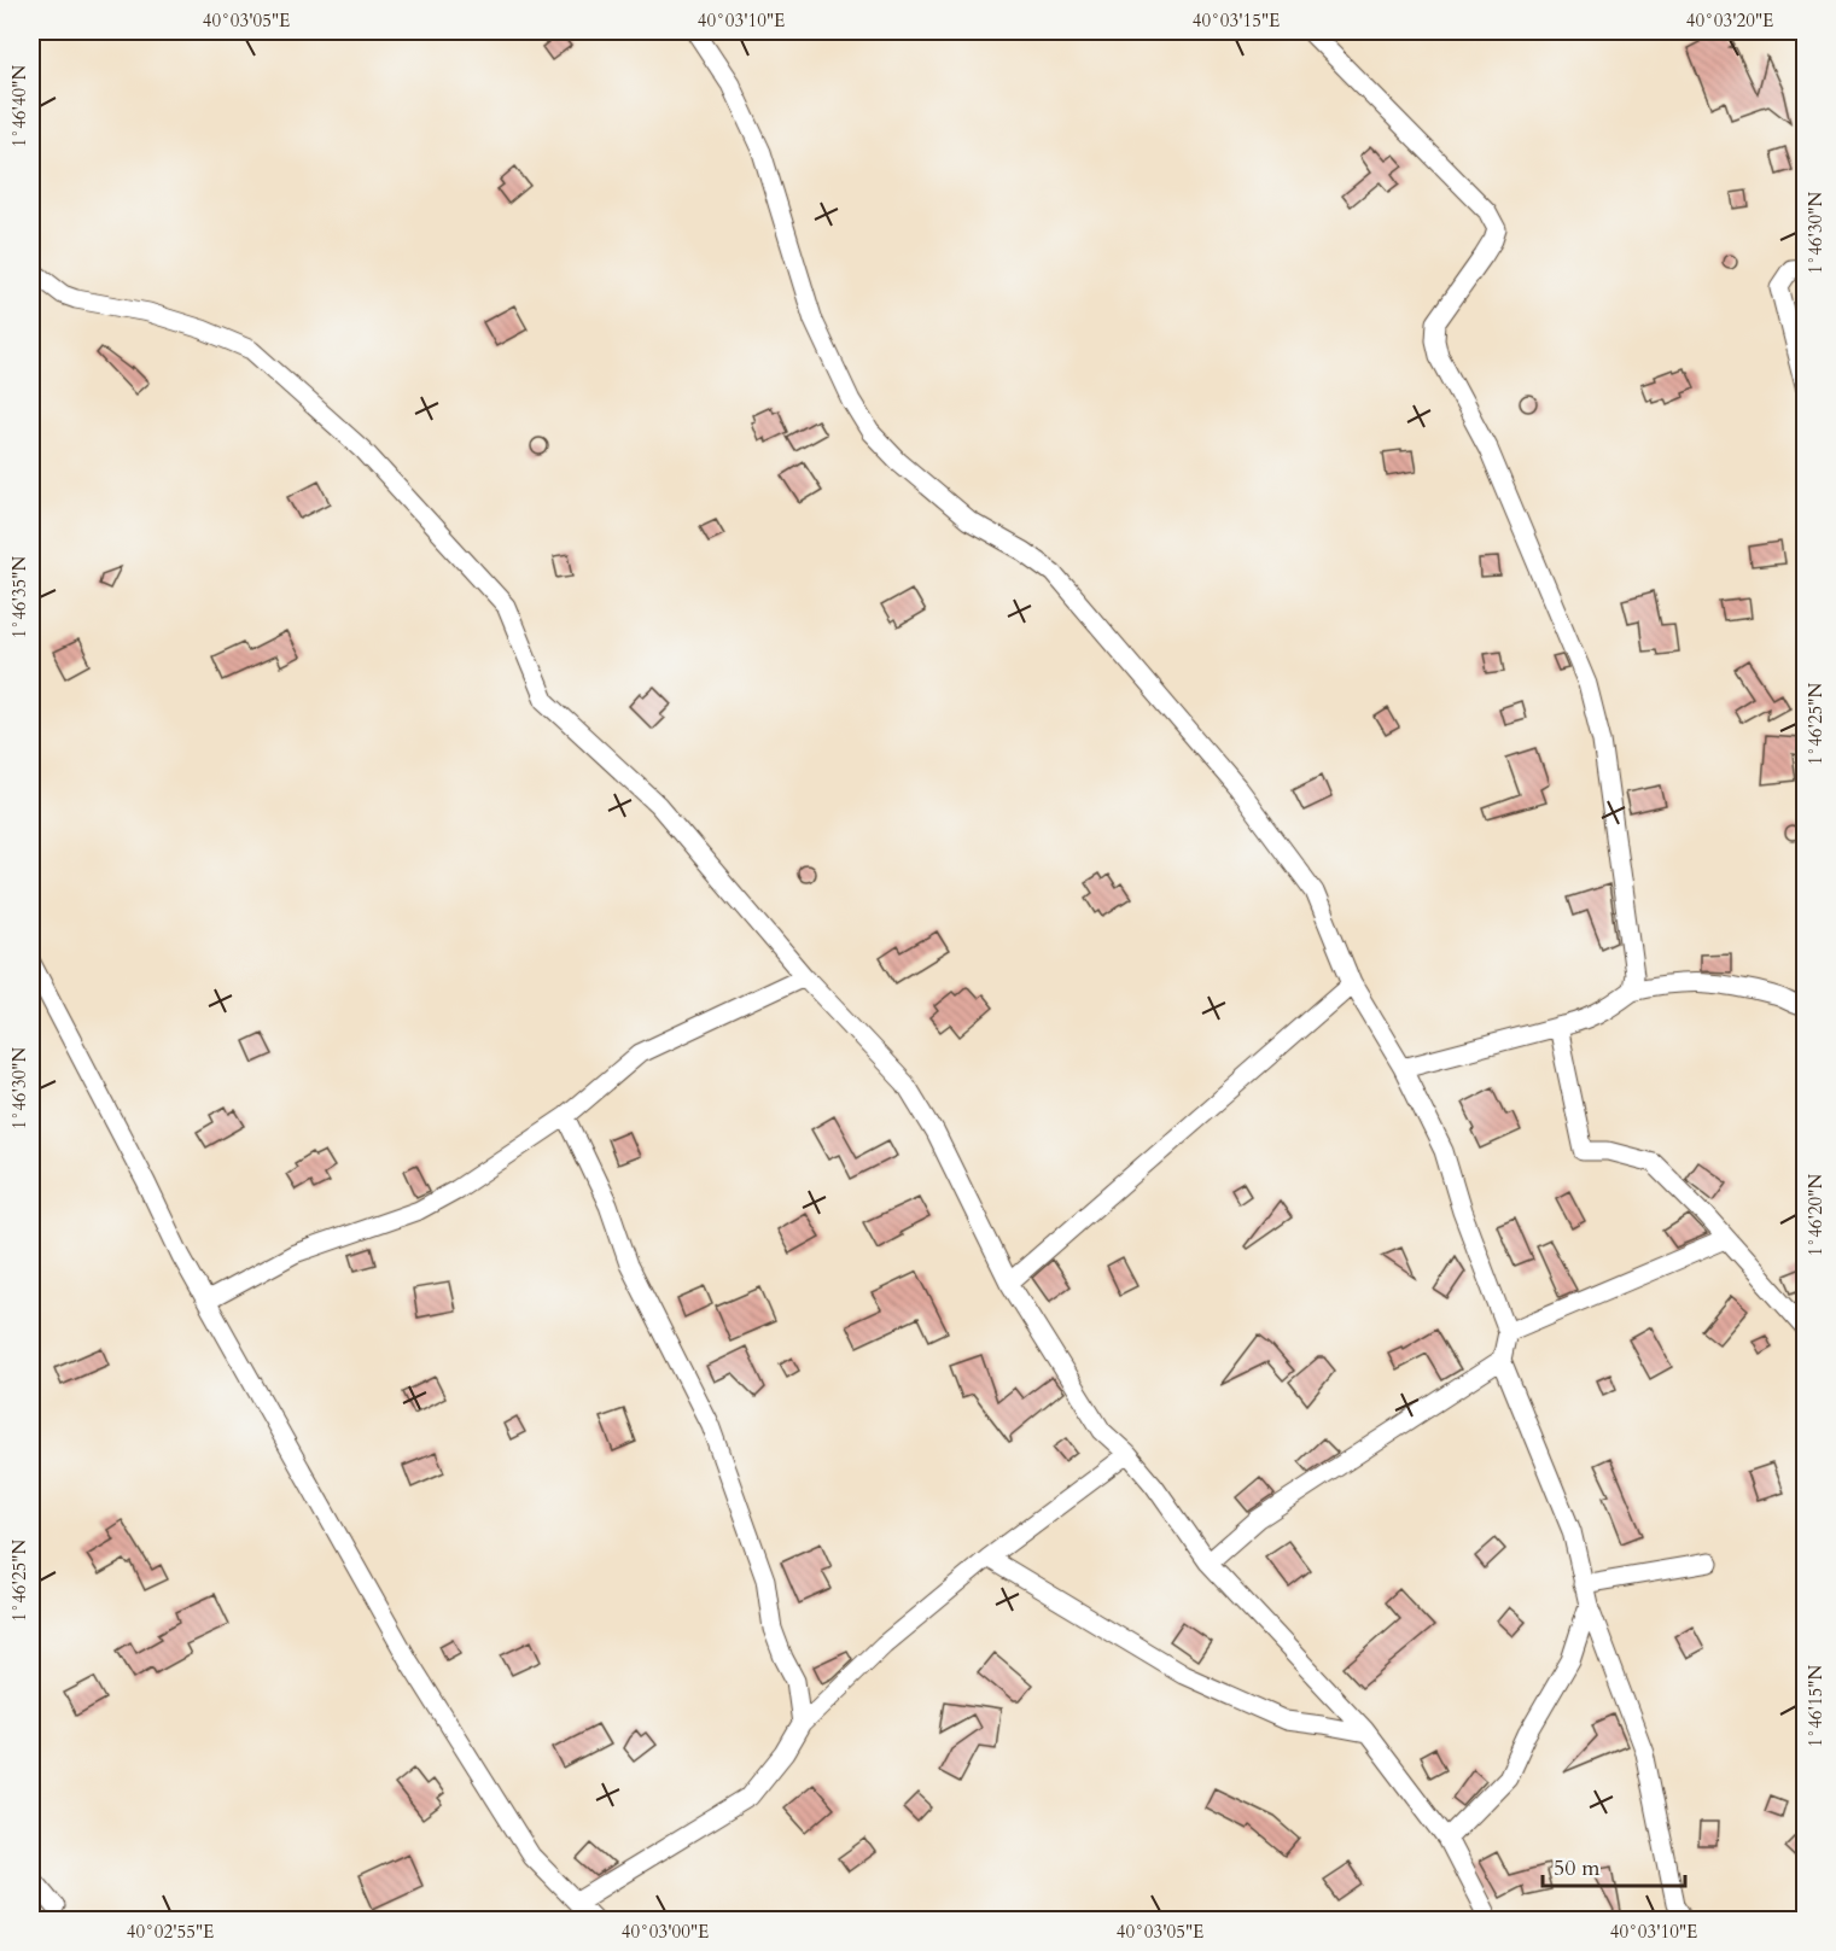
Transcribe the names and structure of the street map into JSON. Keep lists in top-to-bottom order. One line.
{"scale_bar":"50 m","coordinates":["40°03'05\"E","40°03'10\"E","40°03'15\"E","40°03'20\"E","1°46'40\"N","1°46'30\"N","1°46'35\"N","1°46'25\"N","1°46'20\"N","1°46'15\"N","40°02'55\"E","40°03'00\"E"]}
